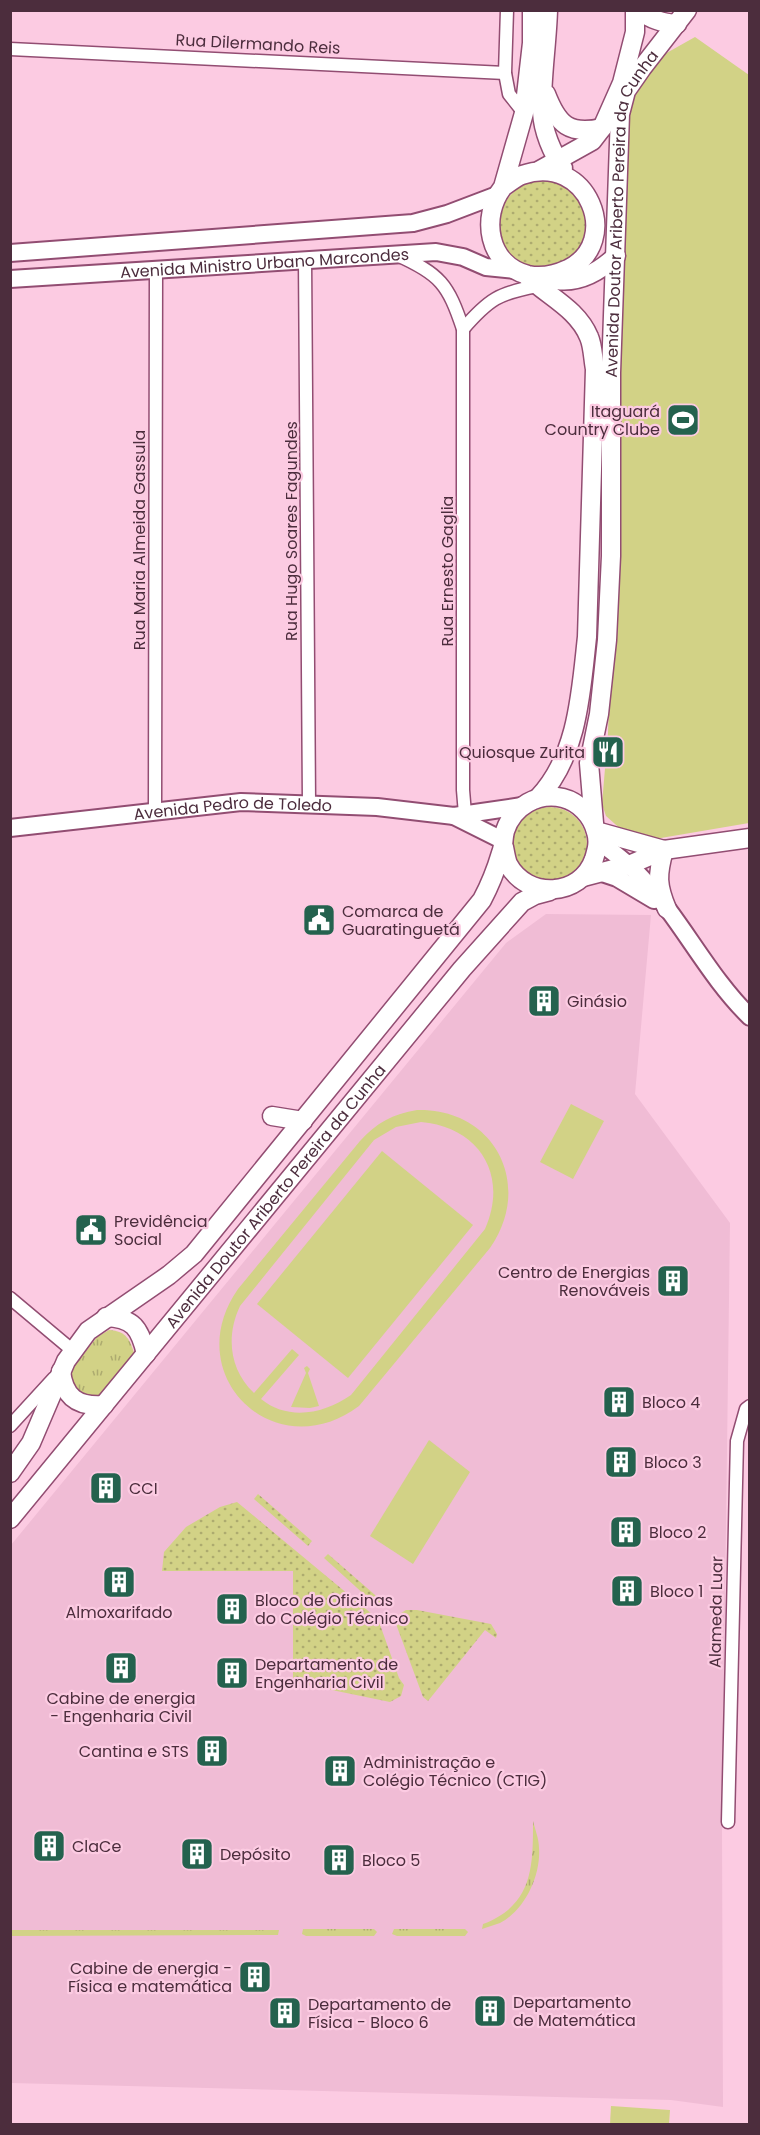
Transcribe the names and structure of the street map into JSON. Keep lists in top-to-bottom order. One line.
{"streets":{"main road":["Avenida Doutor Ariberto Pereira da Cunha"],"street":["Rua Dilermando Reis","Avenida Ministro Urbano Marcondes","Rua Hugo Soares Fagundes","Rua Maria Almeida Gassula","Rua Ernesto Gaglia","Avenida Pedro de Toledo","Alameda Luar"]},"crossings":[["Avenida Doutor Ariberto Pereira da Cunha","Avenida Ministro Urbano Marcondes"],["Avenida Doutor Ariberto Pereira da Cunha","Avenida Pedro de Toledo"],["Avenida Ministro Urbano Marcondes","Rua Hugo Soares Fagundes"],["Avenida Ministro Urbano Marcondes","Rua Maria Almeida Gassula"],["Rua Hugo Soares Fagundes","Avenida Pedro de Toledo"],["Rua Maria Almeida Gassula","Avenida Pedro de Toledo"],["Rua Ernesto Gaglia","Avenida Pedro de Toledo"]],"places":{"sports":["Itaguará Country Clube"],"restaurant":["Quiosque Zurita"],"public building":["Comarca de Guaratinguetá","Previdência Social"],"building":["Ginásio","Centro de Energias Renováveis","Bloco 4","Bloco 3","CCI","Bloco 2","Almoxarifado","Bloco 1","Bloco de Oficinas do Colégio Técnico","Cabine de energia - Engenharia Civil","Departamento de Engenharia Civil","Cantina e STS","Administração e Colégio Técnico (CTIG)","ClaCe","Depósito","Bloco 5","Cabine de energia - Física e matemática","Departamento de Matemática","Departamento de Física - Bloco 6"]}}
